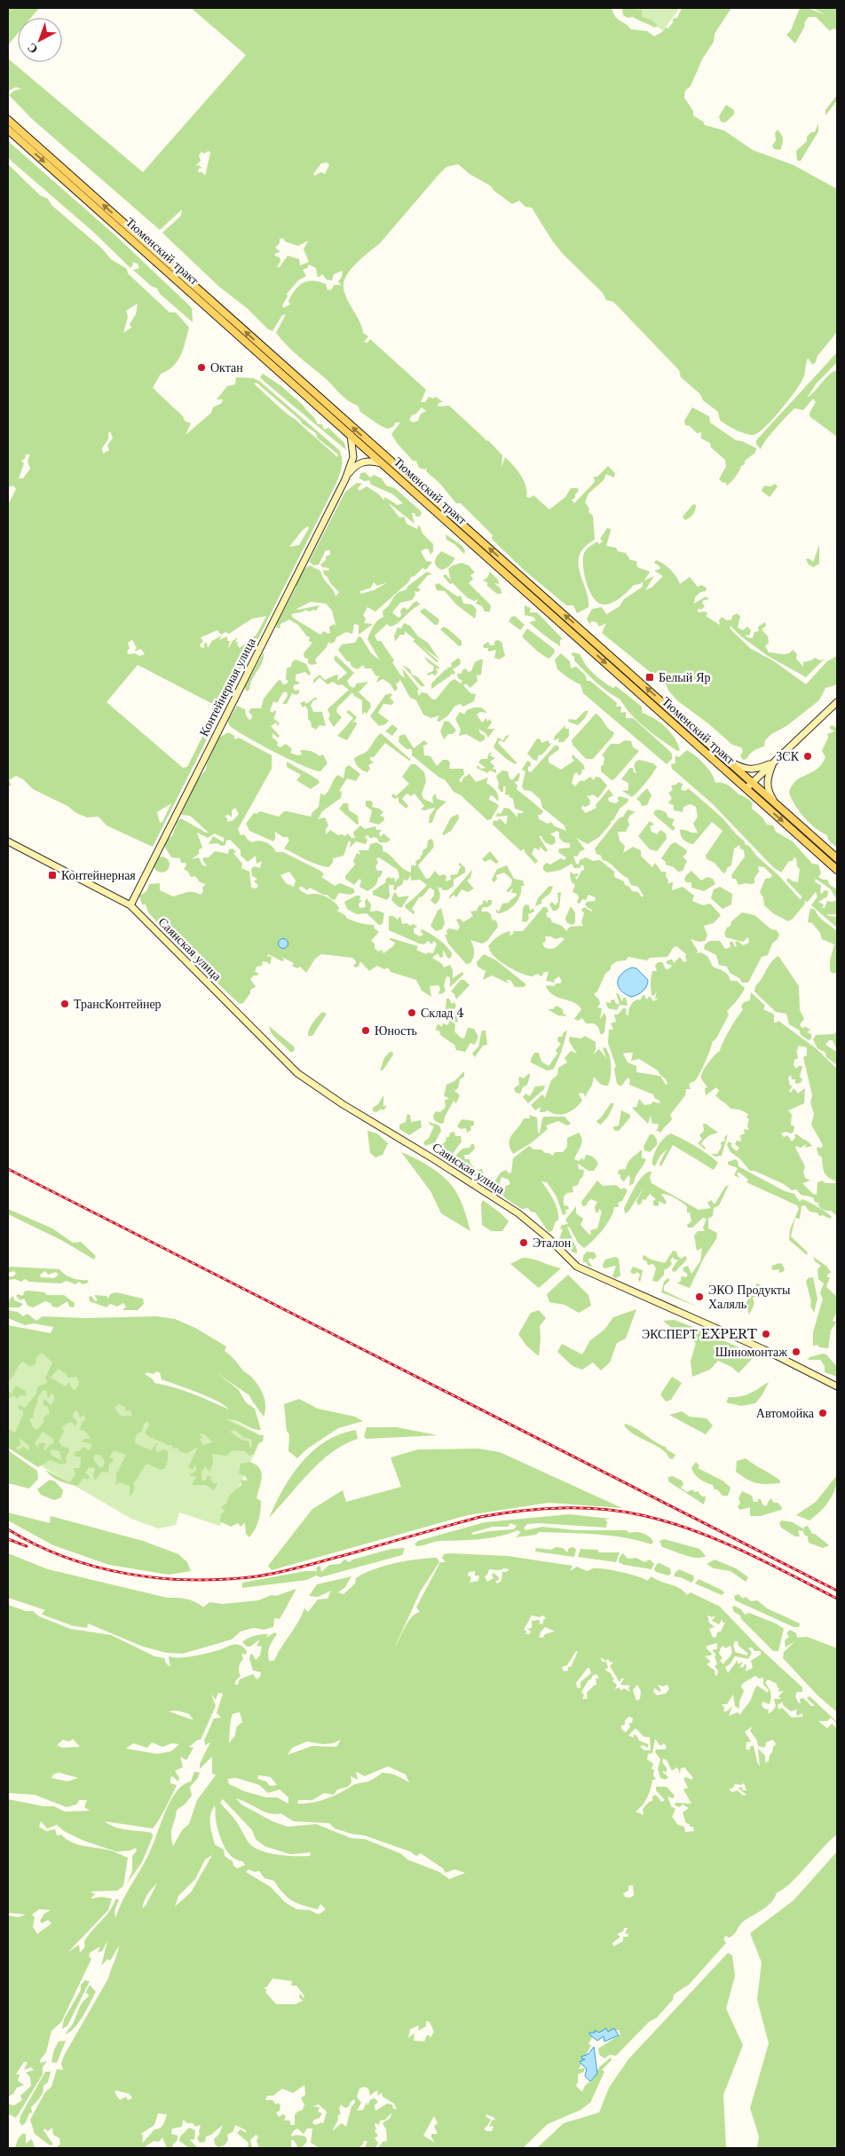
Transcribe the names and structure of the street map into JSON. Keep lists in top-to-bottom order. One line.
{"streets":{"main road":["Тюменский тракт"],"street":["Контейнерная улица","Саянская улица"]},"crossings":[["Тюменский тракт","Контейнерная улица"],["Контейнерная улица","Саянская улица"]],"places":{"other":["Октан","ЗСК","ТрансКонтейнер","Склад 4","Юность","Эталон","ЭКО Продукты Халяль","ЭКСПЕРТ EXPERT","Шиномонтаж","Автомойка"],"transit":["Белый Яр","Контейнерная"]},"north":"bottom left"}
